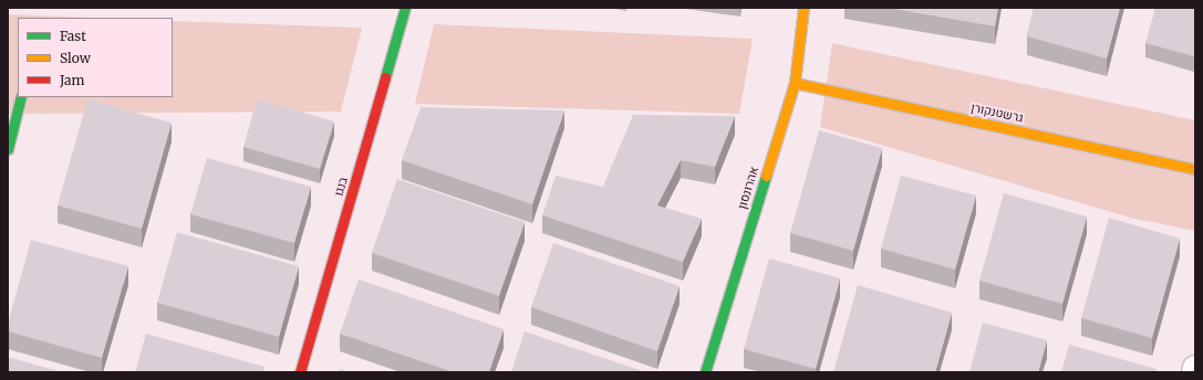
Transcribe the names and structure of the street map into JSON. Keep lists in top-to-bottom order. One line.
{"streets":{"street":["גרשטנקורן","בנגו","אהרונסון"]},"crossings":[["גרשטנקורן","אהרונסון"]],"legend":["Fast","Slow","Jam"]}
